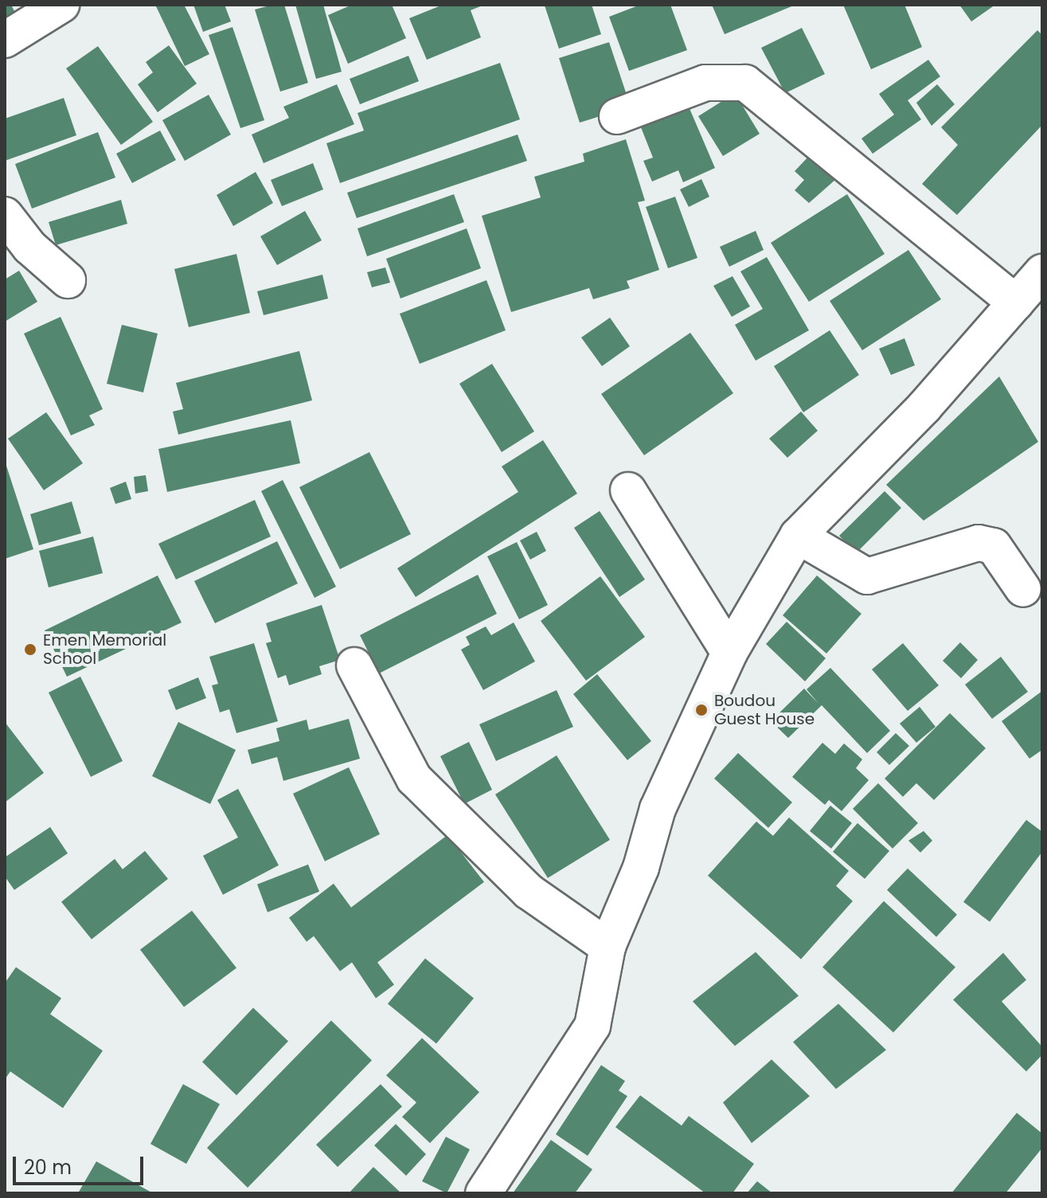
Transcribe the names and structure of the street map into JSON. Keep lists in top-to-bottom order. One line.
{"places":["Emen Memorial School","Boudou Guest House"],"scale_bar":"20 m"}
